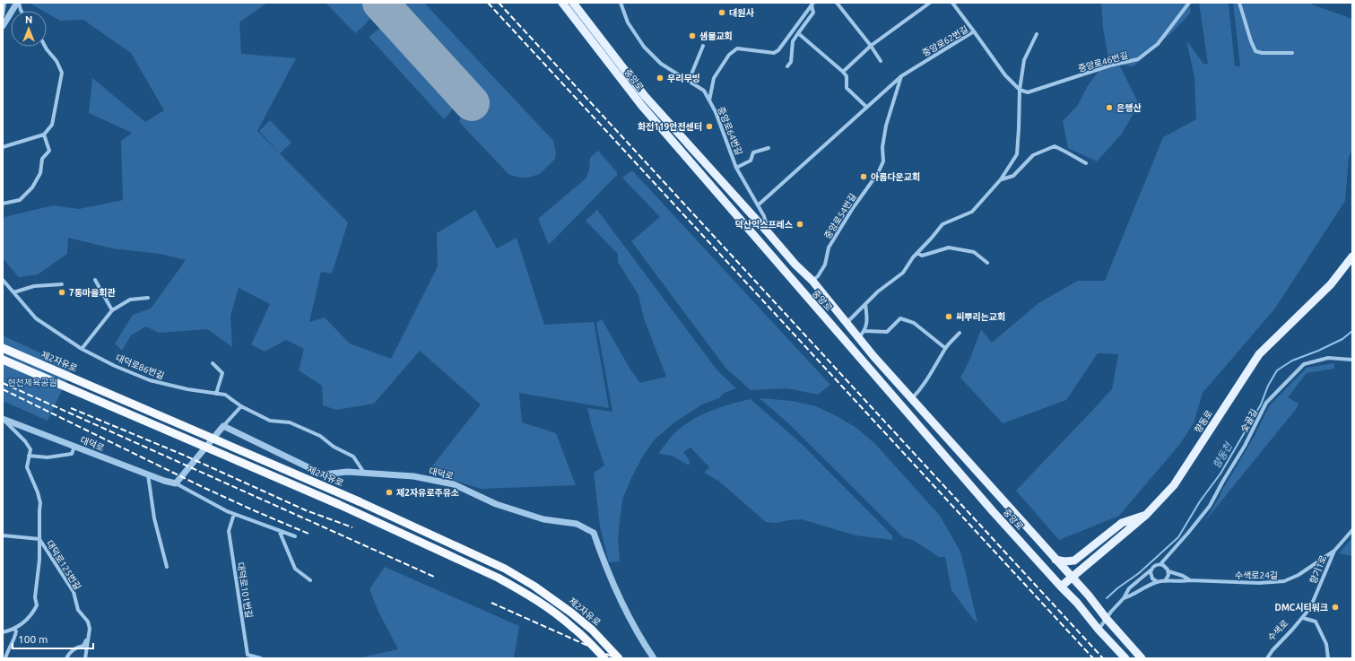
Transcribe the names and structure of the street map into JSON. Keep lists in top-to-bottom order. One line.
{"streets":{"highway":["제2자유로"],"main road":["중앙로","향동로"],"street":["중앙로62번길","중앙로46번길","중앙로64번길","중앙로54번길","대덕로86번길","숯골길","대덕로","대덕로125번길","향기1로","수색로24길","대덕로101번길","수색로"]},"crossings":[["중앙로62번길","중앙로46번길"],["중앙로62번길","중앙로64번길"],["중앙로62번길","중앙로54번길"],["중앙로","중앙로64번길"],["중앙로","중앙로54번길"],["중앙로","향동로"],["중앙로","수색로24길"],["대덕로86번길","대덕로"],["숯골길","수색로24길"],["대덕로","대덕로125번길"],["대덕로","대덕로101번길"],["향기1로","수색로24길"],["향기1로","수색로"]],"water":["향동천"],"parks":["현천체육공원"],"places":["대원사","샘물교회","우리무빙","은행산","화전119안전센터","아름다운교회","덕산익스프레스","7통마을회관","씨뿌리는교회","제2자유로주유소","DMC시티워크"],"scale_bar":"100 m","north":"top"}
